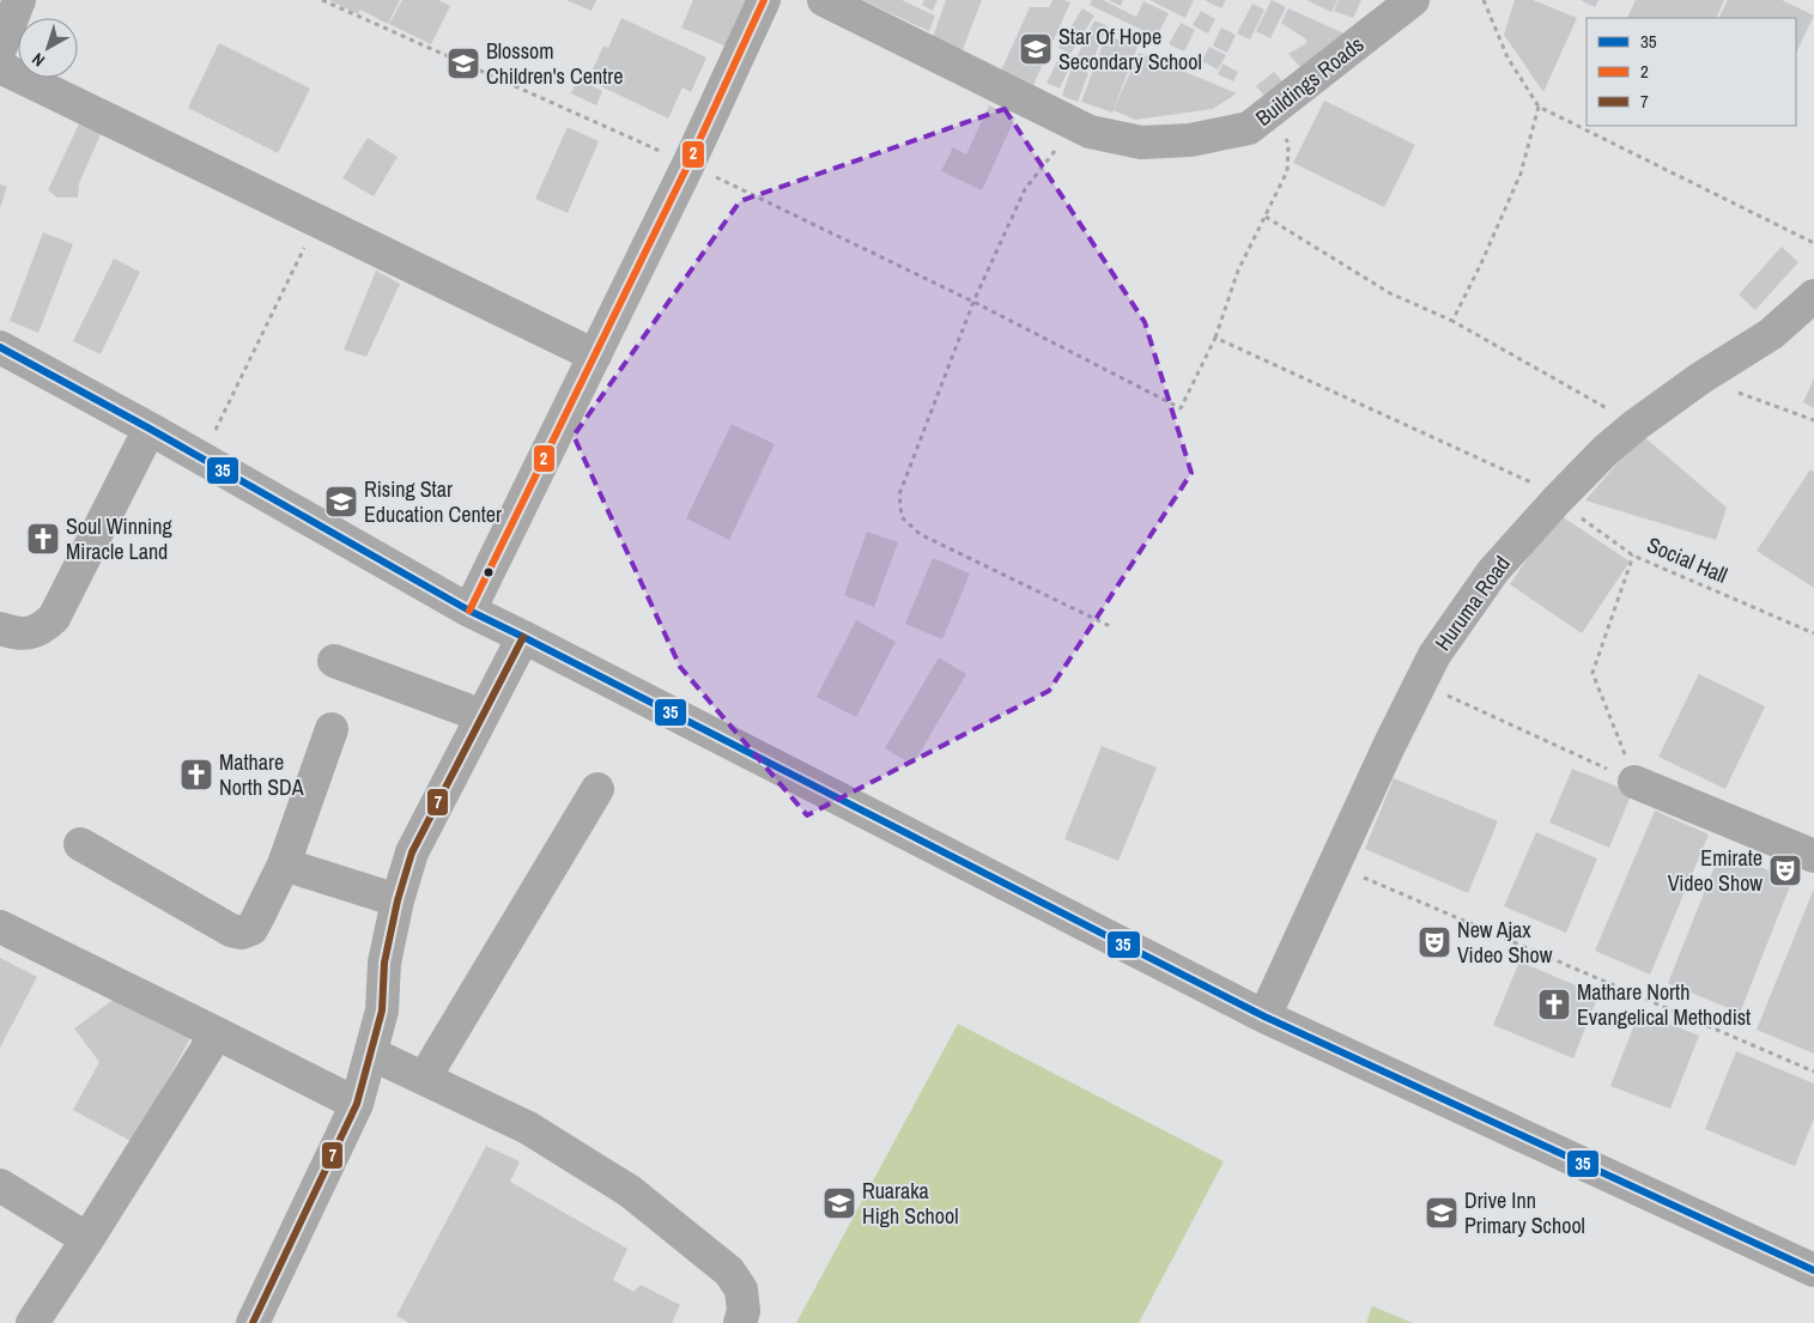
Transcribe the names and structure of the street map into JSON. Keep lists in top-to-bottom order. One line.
{"streets":{"street":["Buildings Roads","Huruma Road"],"path":["Social Hall"]},"crossings":[["Social Hall","Huruma Road"]],"places":{"school or university":["Star Of Hope Secondary School","Blossom Children's Centre","Rising Star Education Center","Ruaraka High School","Drive Inn Primary School"],"church":["Soul Winning Miracle Land","Mathare North SDA","Mathare North Evangelical Methodist"],"theatre":["Emirate Video Show","New Ajax Video Show"]},"lines":["transit line 2","transit line 35","transit line 7"],"legend":["35","2","7"],"north":"bottom left"}
